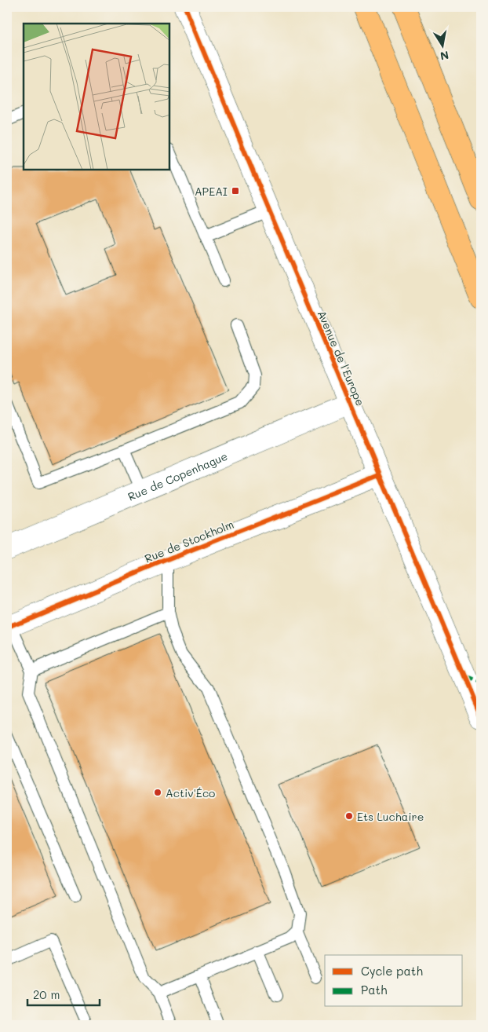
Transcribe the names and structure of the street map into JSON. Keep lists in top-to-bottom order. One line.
{"streets":{"street":["Avenue de l'Europe","Rue de Copenhague","Rue de Stockholm"]},"crossings":[["Avenue de l'Europe","Rue de Copenhague"],["Avenue de l'Europe","Rue de Stockholm"]],"places":{"transit":["APEAI"],"other":["Activ'Éco","Ets Luchaire"]},"legend":["Cycle path","Path"],"scale_bar":"20 m","north":"bottom"}
